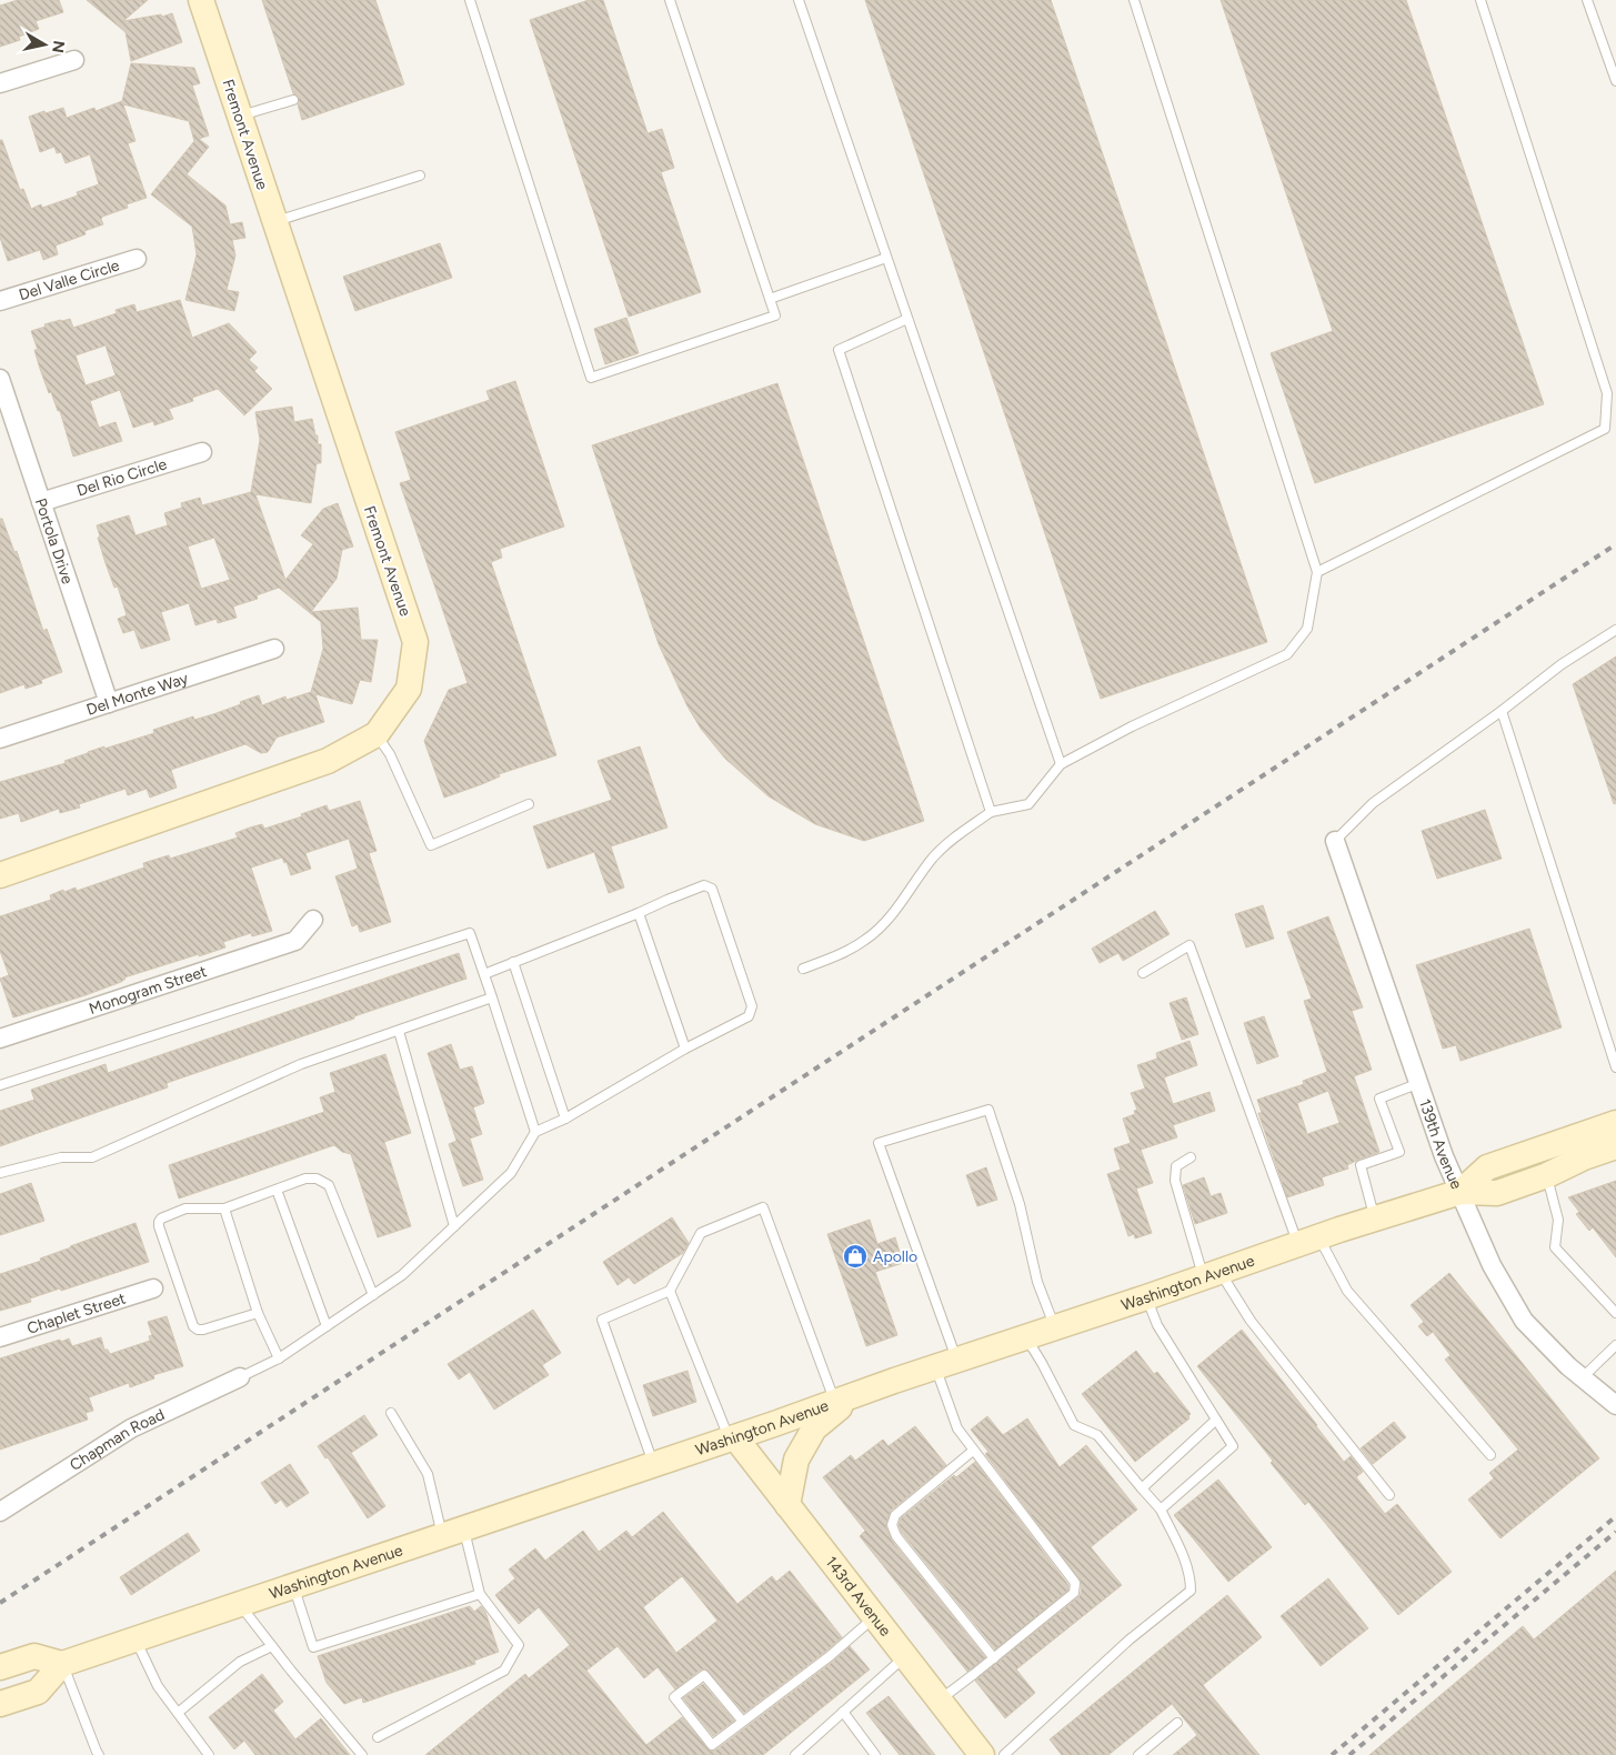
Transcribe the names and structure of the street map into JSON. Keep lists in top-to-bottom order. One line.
{"streets":{"main road":["Fremont Avenue","Washington Avenue","143rd Avenue"],"street":["Del Valle Circle","Del Rio Circle","Portola Drive","Del Monte Way","Monogram Street","139th Avenue","Chaplet Street","Chapman Road"]},"crossings":[["Del Rio Circle","Portola Drive"],["Portola Drive","Del Monte Way"],["139th Avenue","Washington Avenue"],["Washington Avenue","143rd Avenue"]],"places":{"shop":["Apollo"]},"north":"right"}
